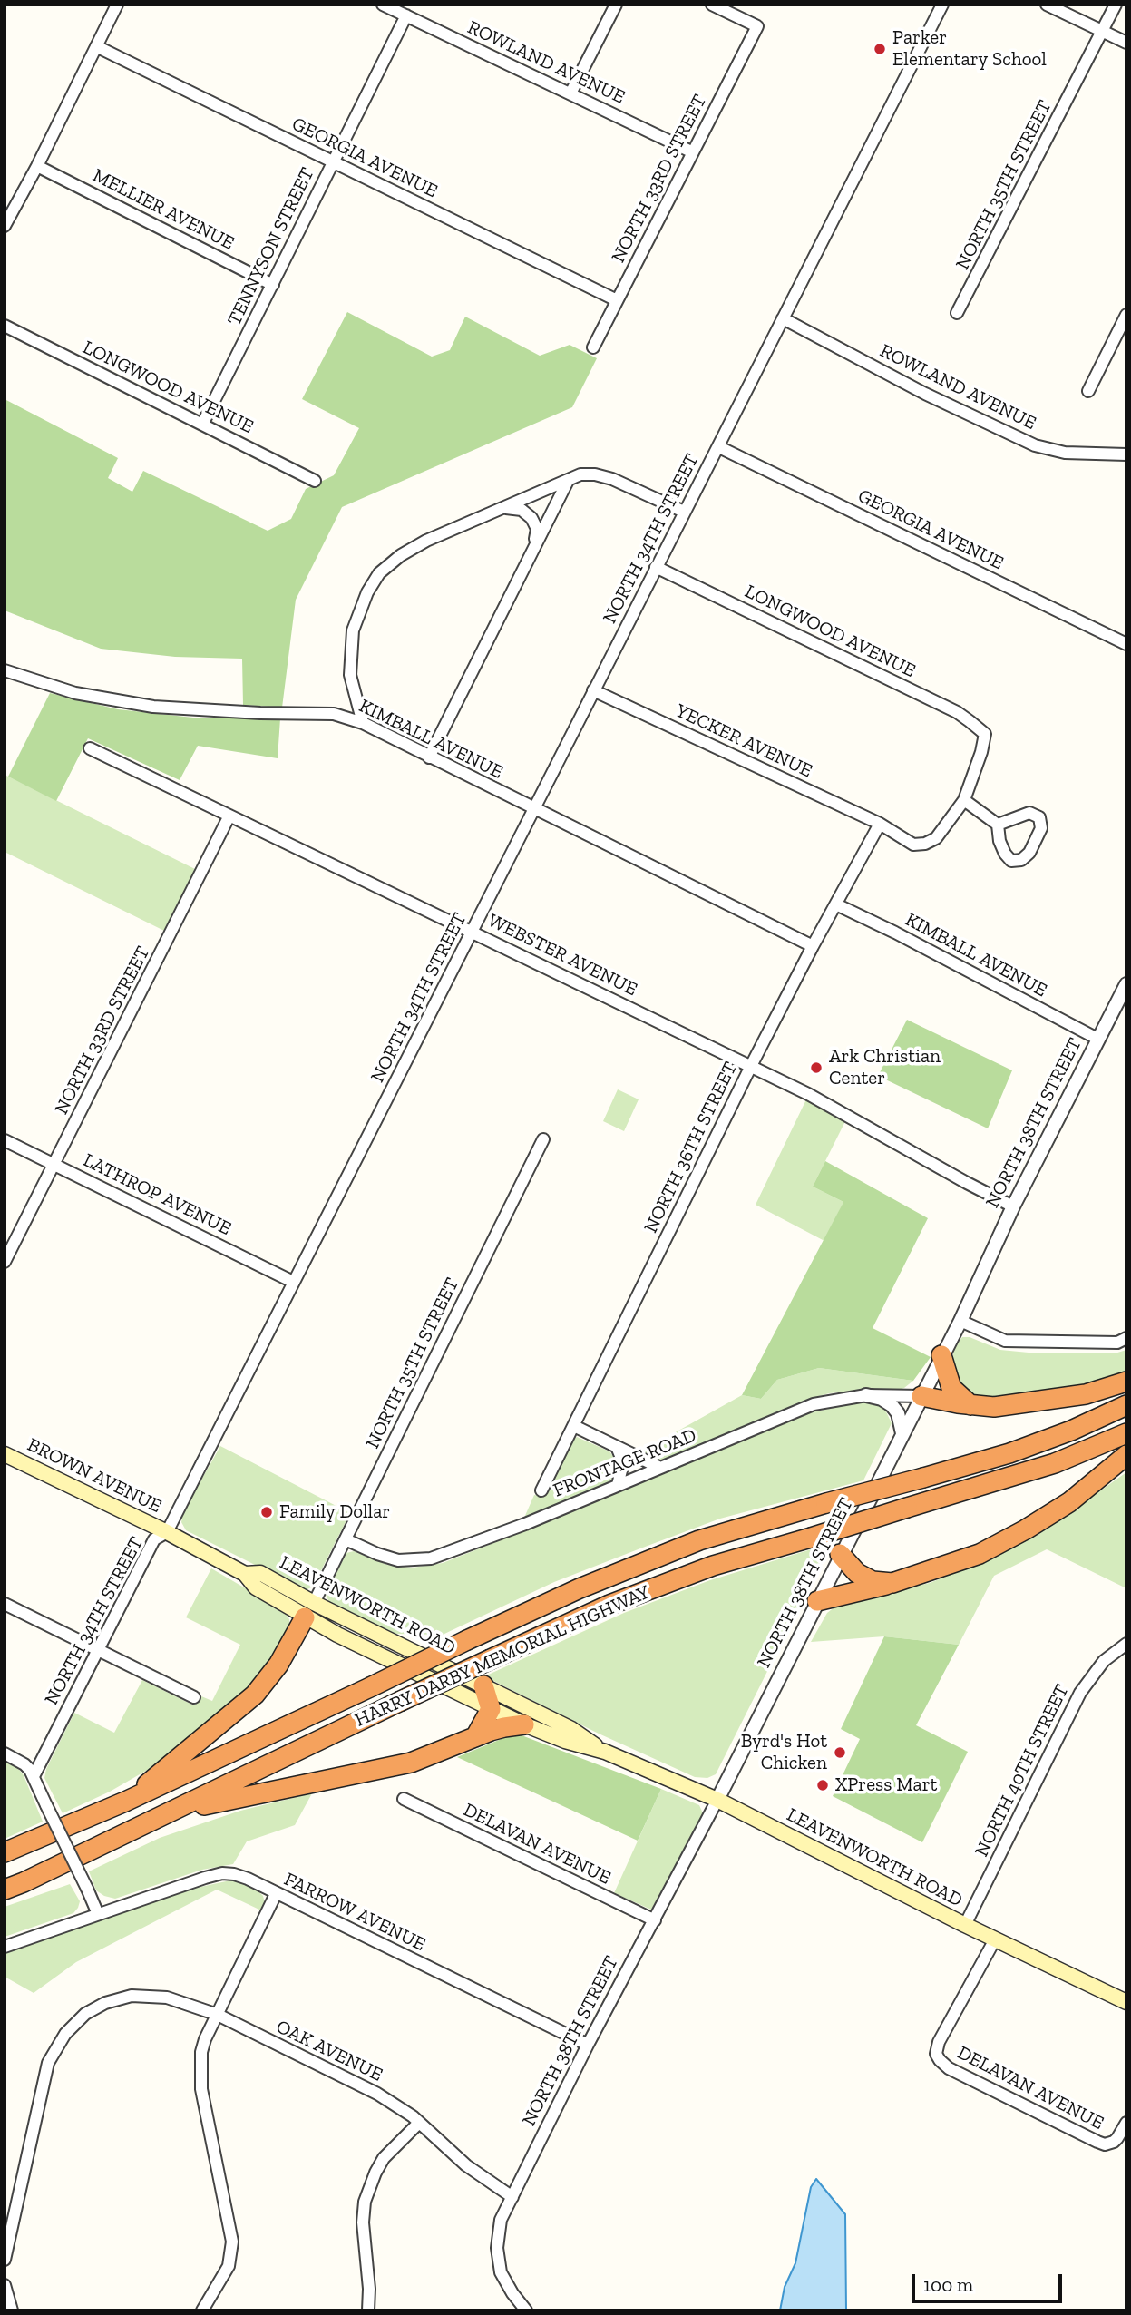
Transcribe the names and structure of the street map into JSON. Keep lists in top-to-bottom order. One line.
{"streets":{"highway":["HARRY DARBY MEMORIAL HIGHWAY"],"main road":["BROWN AVENUE","LEAVENWORTH ROAD"],"street":["ROWLAND AVENUE","GEORGIA AVENUE","NORTH 33RD STREET","NORTH 35TH STREET","MELLIER AVENUE","TENNYSON STREET","LONGWOOD AVENUE","NORTH 34TH STREET","KIMBALL AVENUE","YECKER AVENUE","WEBSTER AVENUE","NORTH 38TH STREET","NORTH 36TH STREET","LATHROP AVENUE","FRONTAGE ROAD","NORTH 40TH STREET","DELAVAN AVENUE","FARROW AVENUE","OAK AVENUE"]},"crossings":[["ROWLAND AVENUE","NORTH 33RD STREET"],["ROWLAND AVENUE","TENNYSON STREET"],["ROWLAND AVENUE","NORTH 34TH STREET"],["GEORGIA AVENUE","NORTH 33RD STREET"],["GEORGIA AVENUE","TENNYSON STREET"],["GEORGIA AVENUE","NORTH 34TH STREET"],["NORTH 33RD STREET","WEBSTER AVENUE"],["NORTH 33RD STREET","LATHROP AVENUE"],["NORTH 35TH STREET","FRONTAGE ROAD"],["NORTH 35TH STREET","LEAVENWORTH ROAD"],["MELLIER AVENUE","TENNYSON STREET"],["TENNYSON STREET","LONGWOOD AVENUE"],["LONGWOOD AVENUE","NORTH 34TH STREET"],["LONGWOOD AVENUE","YECKER AVENUE"],["NORTH 34TH STREET","KIMBALL AVENUE"],["NORTH 34TH STREET","YECKER AVENUE"],["NORTH 34TH STREET","WEBSTER AVENUE"],["NORTH 34TH STREET","LATHROP AVENUE"],["NORTH 34TH STREET","BROWN AVENUE"],["NORTH 34TH STREET","LEAVENWORTH ROAD"],["KIMBALL AVENUE","NORTH 38TH STREET"],["KIMBALL AVENUE","NORTH 36TH STREET"],["YECKER AVENUE","NORTH 36TH STREET"],["WEBSTER AVENUE","NORTH 38TH STREET"],["WEBSTER AVENUE","NORTH 36TH STREET"],["NORTH 38TH STREET","FRONTAGE ROAD"],["NORTH 38TH STREET","LEAVENWORTH ROAD"],["NORTH 38TH STREET","DELAVAN AVENUE"],["NORTH 38TH STREET","FARROW AVENUE"],["NORTH 38TH STREET","OAK AVENUE"],["BROWN AVENUE","LEAVENWORTH ROAD"],["LEAVENWORTH ROAD","NORTH 40TH STREET"],["LEAVENWORTH ROAD","DELAVAN AVENUE"]],"places":["Parker Elementary School","Ark Christian Center","Family Dollar","Byrd's Hot Chicken","XPress Mart"],"scale_bar":"100 m"}
